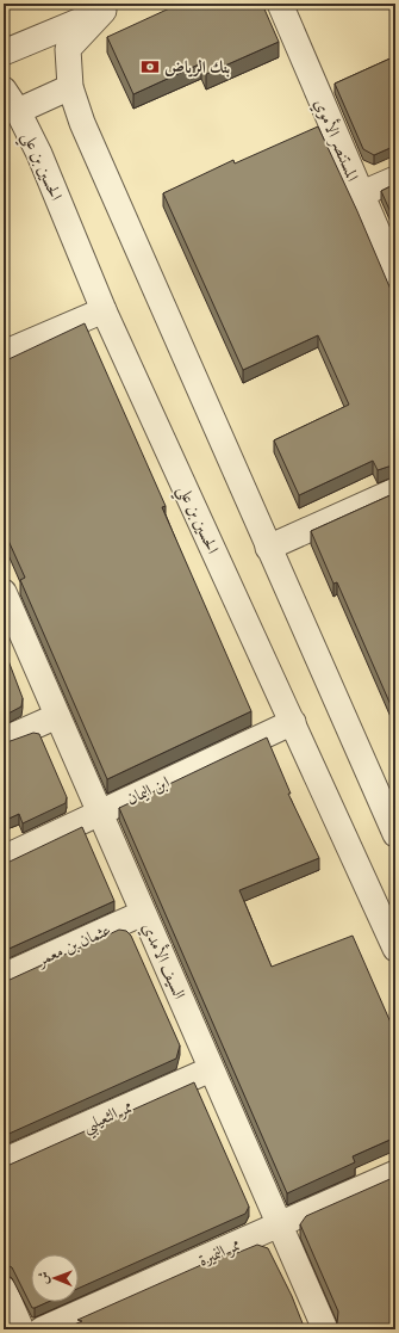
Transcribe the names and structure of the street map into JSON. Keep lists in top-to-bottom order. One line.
{"streets":{"street":["المستنصر الأموي","الحسين بن علي","ابن اليمان","عثمان بن معمر","السيف الأمدي","ممر الثعيلبي","ممر النميرة"]},"crossings":[["الحسين بن علي","ابن اليمان"],["ابن اليمان","السيف الأمدي"],["عثمان بن معمر","السيف الأمدي"],["السيف الأمدي","ممر الثعيلبي"],["السيف الأمدي","ممر النميرة"]],"places":{"bank":["بنك الرياض"]},"north":"left"}
